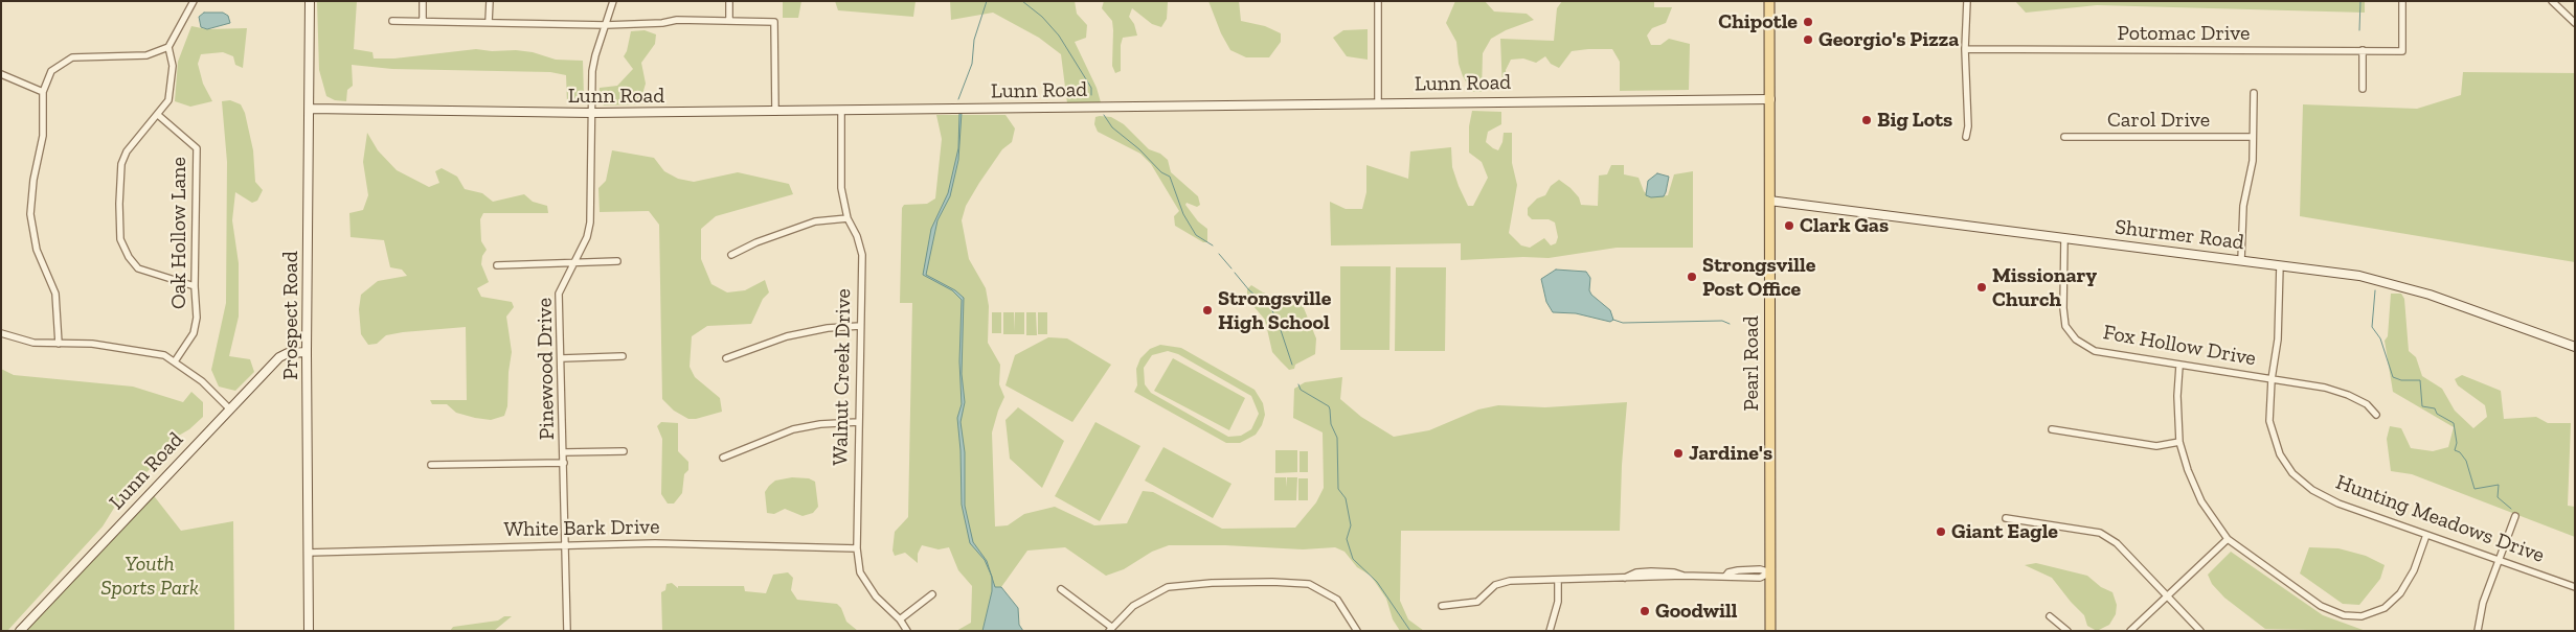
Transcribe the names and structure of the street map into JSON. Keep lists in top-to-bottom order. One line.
{"streets":{"main road":["Pearl Road"],"street":["Potomac Drive","Lunn Road","Carol Drive","Oak Hollow Lane","Shurmer Road","Prospect Road","Fox Hollow Drive","Pinewood Drive","Walnut Creek Drive","Hunting Meadows Drive","White Bark Drive"]},"crossings":[["Lunn Road","Prospect Road"],["Lunn Road","Pearl Road"],["Lunn Road","Pinewood Drive"],["Lunn Road","Walnut Creek Drive"],["Shurmer Road","Fox Hollow Drive"],["Shurmer Road","Pearl Road"],["Shurmer Road","Hunting Meadows Drive"],["Prospect Road","White Bark Drive"],["Fox Hollow Drive","Hunting Meadows Drive"],["Pinewood Drive","White Bark Drive"],["Walnut Creek Drive","White Bark Drive"]],"parks":["Youth Sports Park"],"places":["Chipotle","Georgio's Pizza","Big Lots","Clark Gas","Strongsville Post Office","Missionary Church","Strongsville High School","Jardine's","Giant Eagle","Goodwill"]}
